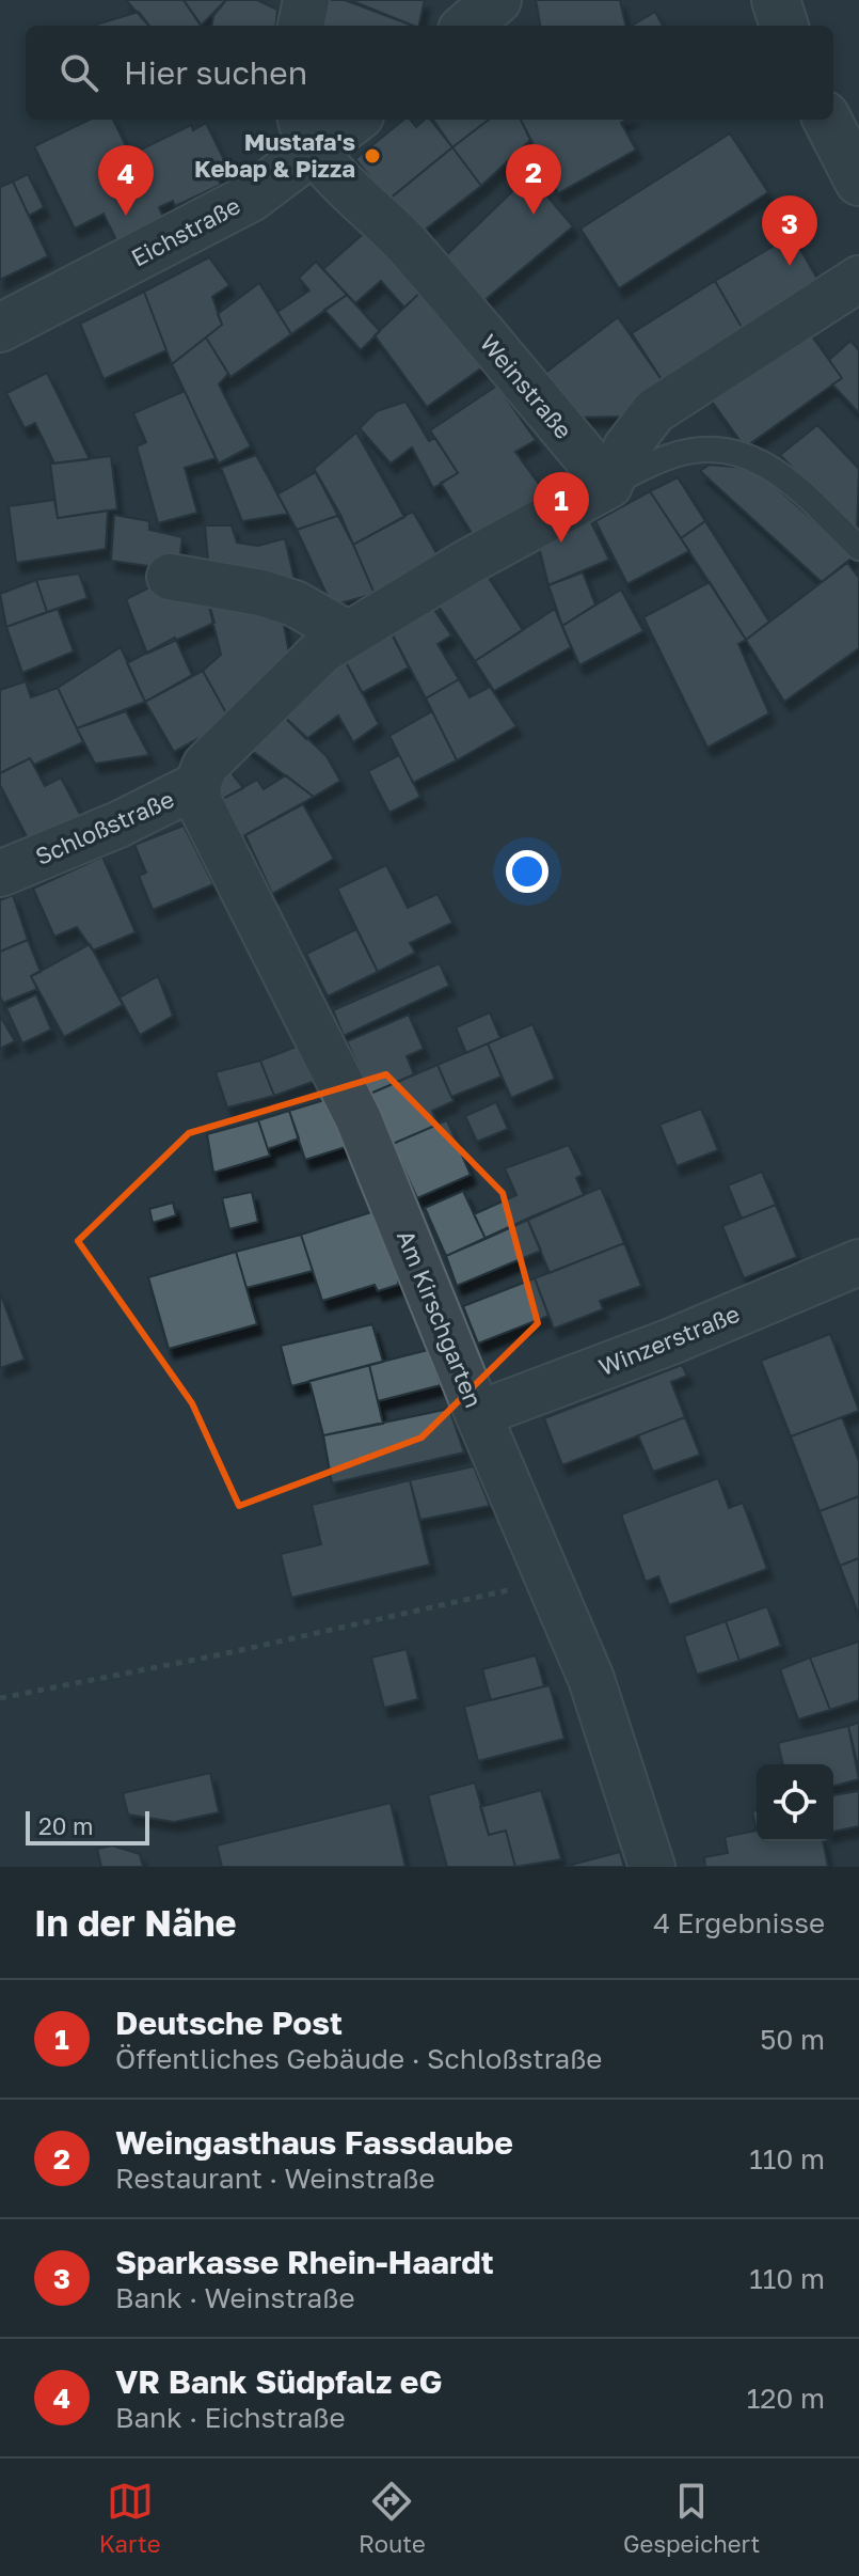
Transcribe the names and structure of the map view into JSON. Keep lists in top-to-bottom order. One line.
{"streets":{"street":["Eichstraße","Weinstraße","Schloßstraße","Am Kirschgarten","Winzerstraße"]},"crossings":[["Eichstraße","Weinstraße"],["Weinstraße","Schloßstraße"],["Schloßstraße","Am Kirschgarten"],["Am Kirschgarten","Winzerstraße"]],"places":["Mustafa's Kebap & Pizza"],"scale_bar":"20 m","page":{"search":"Hier suchen","pins":["2","4","3","1"],"scale":"20 m","heading":["In der Nähe","4 Ergebnisse"],"list":[{"mark":"1","name":"Deutsche Post","note":"Öffentliches Gebäude · Schloßstraße","value":"50 m"},{"mark":"2","name":"Weingasthaus Fassdaube","note":"Restaurant · Weinstraße","value":"110 m"},{"mark":"3","name":"Sparkasse Rhein-Haardt","note":"Bank · Weinstraße","value":"110 m"},{"mark":"4","name":"VR Bank Südpfalz eG","note":"Bank · Eichstraße","value":"120 m"}],"nav":["Karte","Route","Gespeichert"]}}
